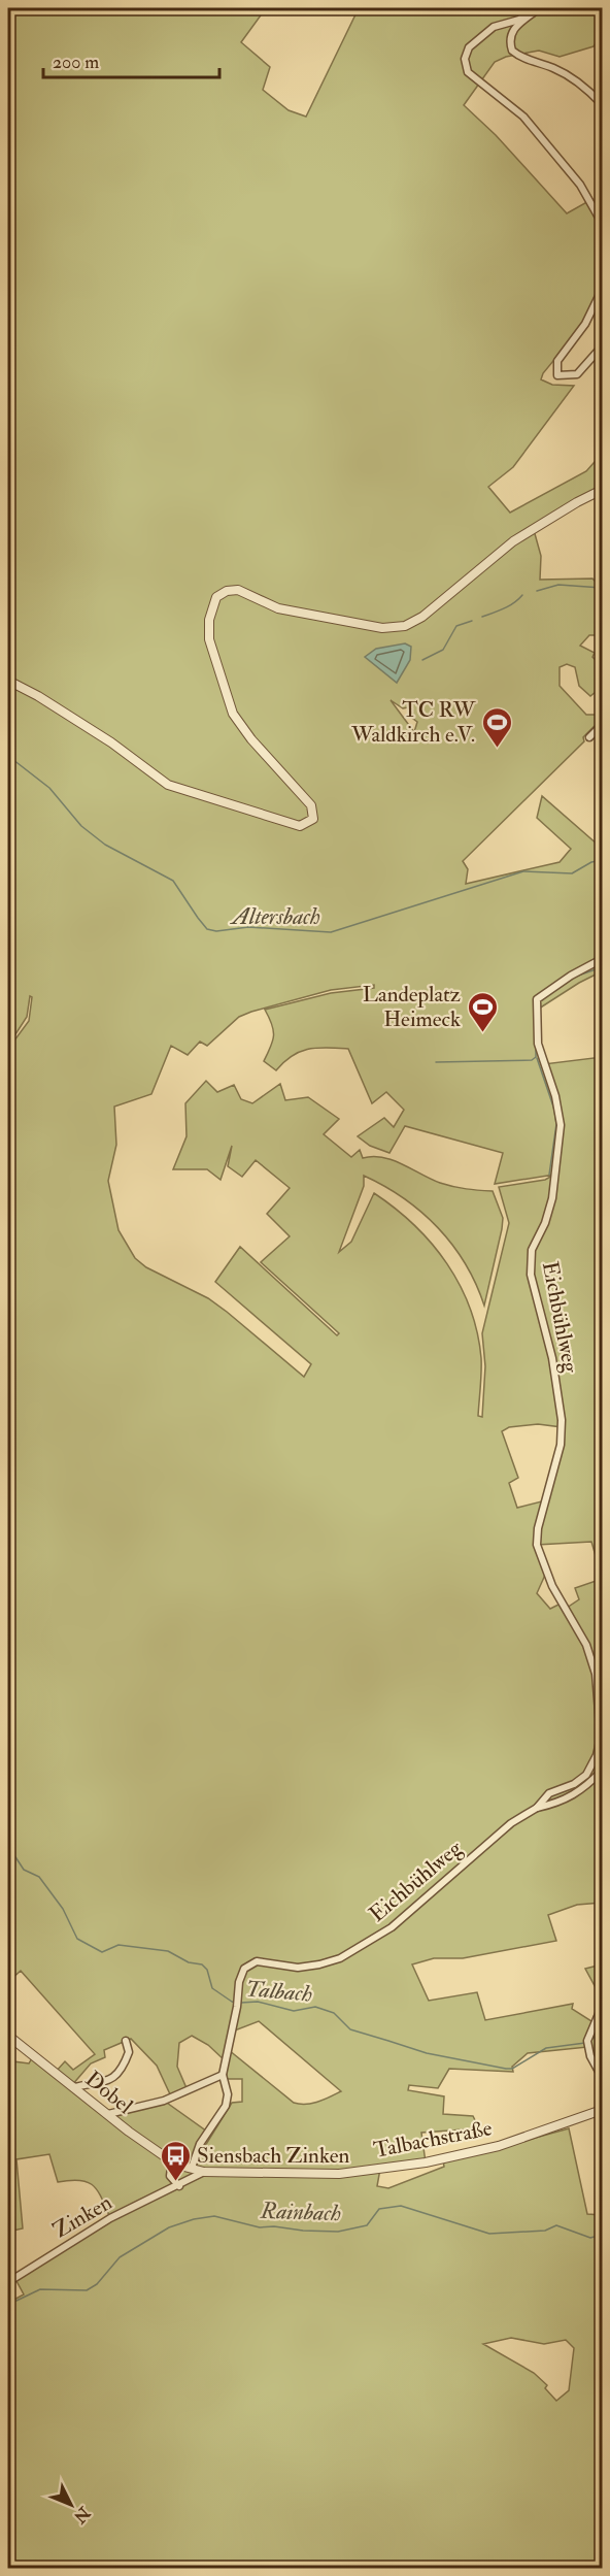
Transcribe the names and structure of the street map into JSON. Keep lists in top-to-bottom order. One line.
{"streets":{"street":["Eichbühlweg","Dobel","Talbachstraße","Zinken"]},"crossings":[["Eichbühlweg","Dobel"],["Eichbühlweg","Talbachstraße"],["Dobel","Talbachstraße"],["Talbachstraße","Zinken"]],"water":["Altersbach","Talbach","Rainbach"],"places":{"sports":["TC RW Waldkirch e.V.","Landeplatz Heimeck"],"bus stop":["Siensbach Zinken"]},"scale_bar":"200 m","north":"bottom right"}
